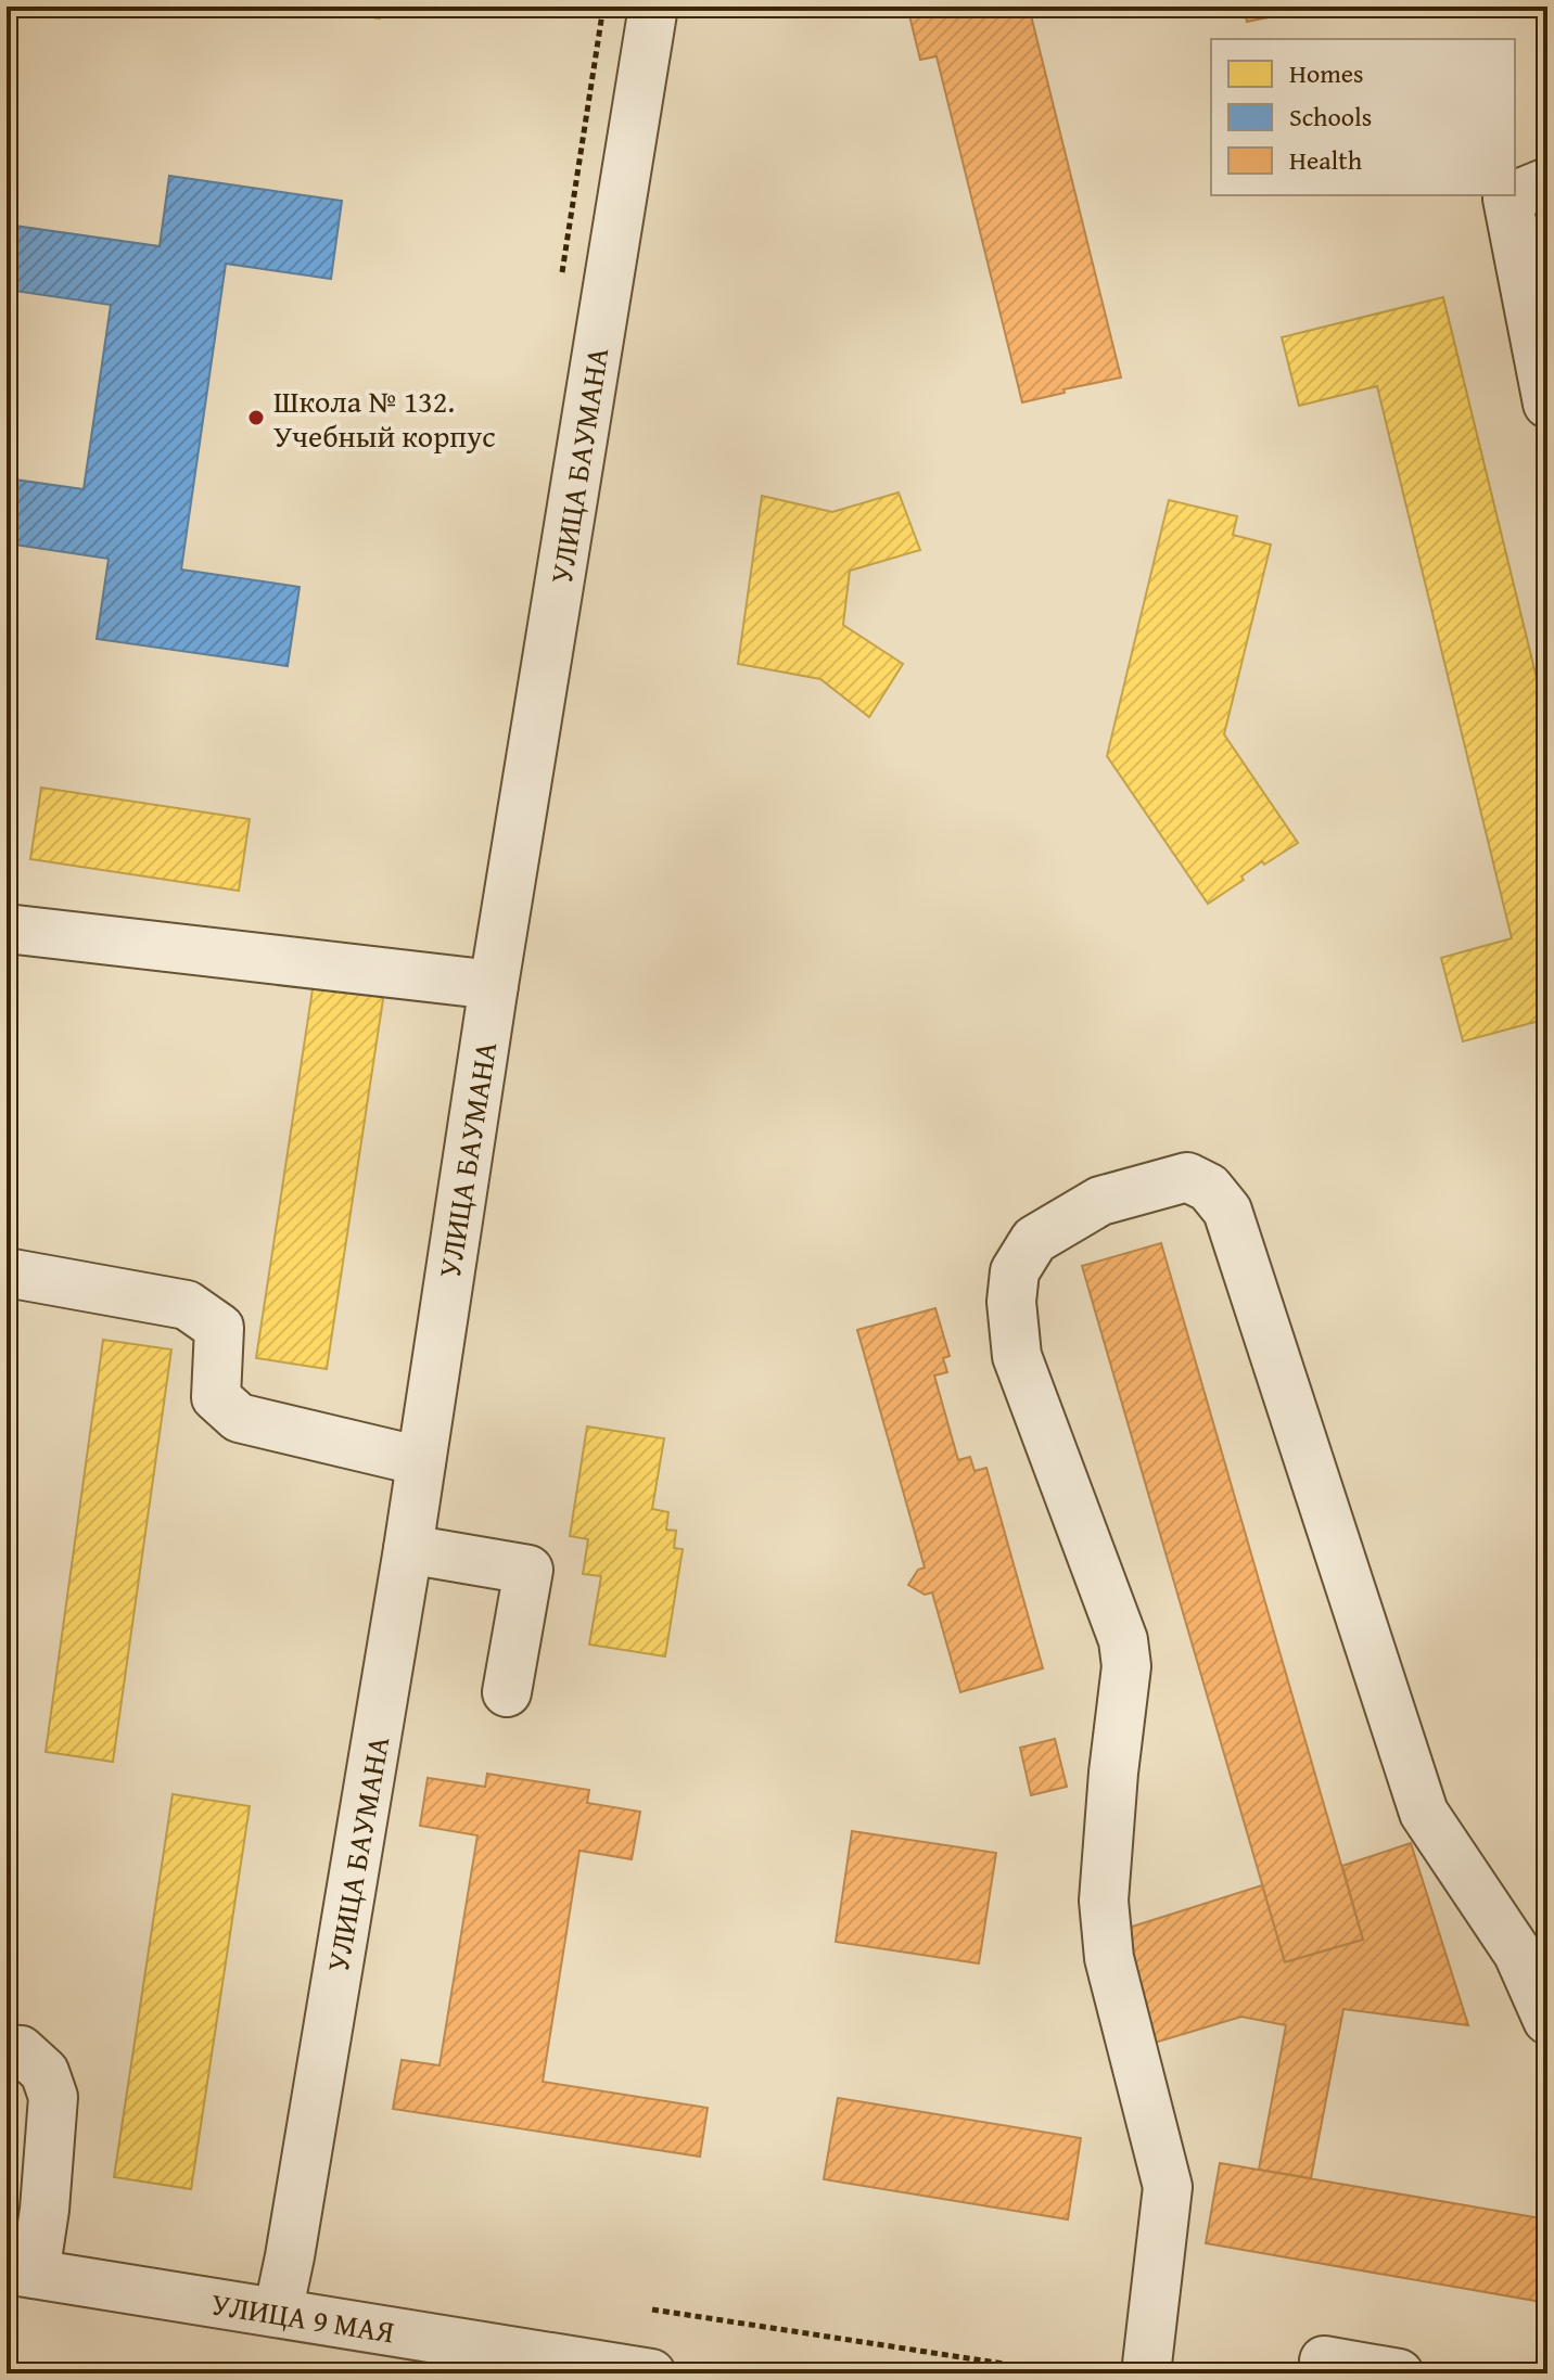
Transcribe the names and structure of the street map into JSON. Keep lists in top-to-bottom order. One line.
{"streets":{"street":["УЛИЦА БАУМАНА","УЛИЦА 9 МАЯ"]},"crossings":[["УЛИЦА БАУМАНА","УЛИЦА 9 МАЯ"]],"places":["Школа № 132. Учебный корпус"],"legend":["Homes","Schools","Health"]}
